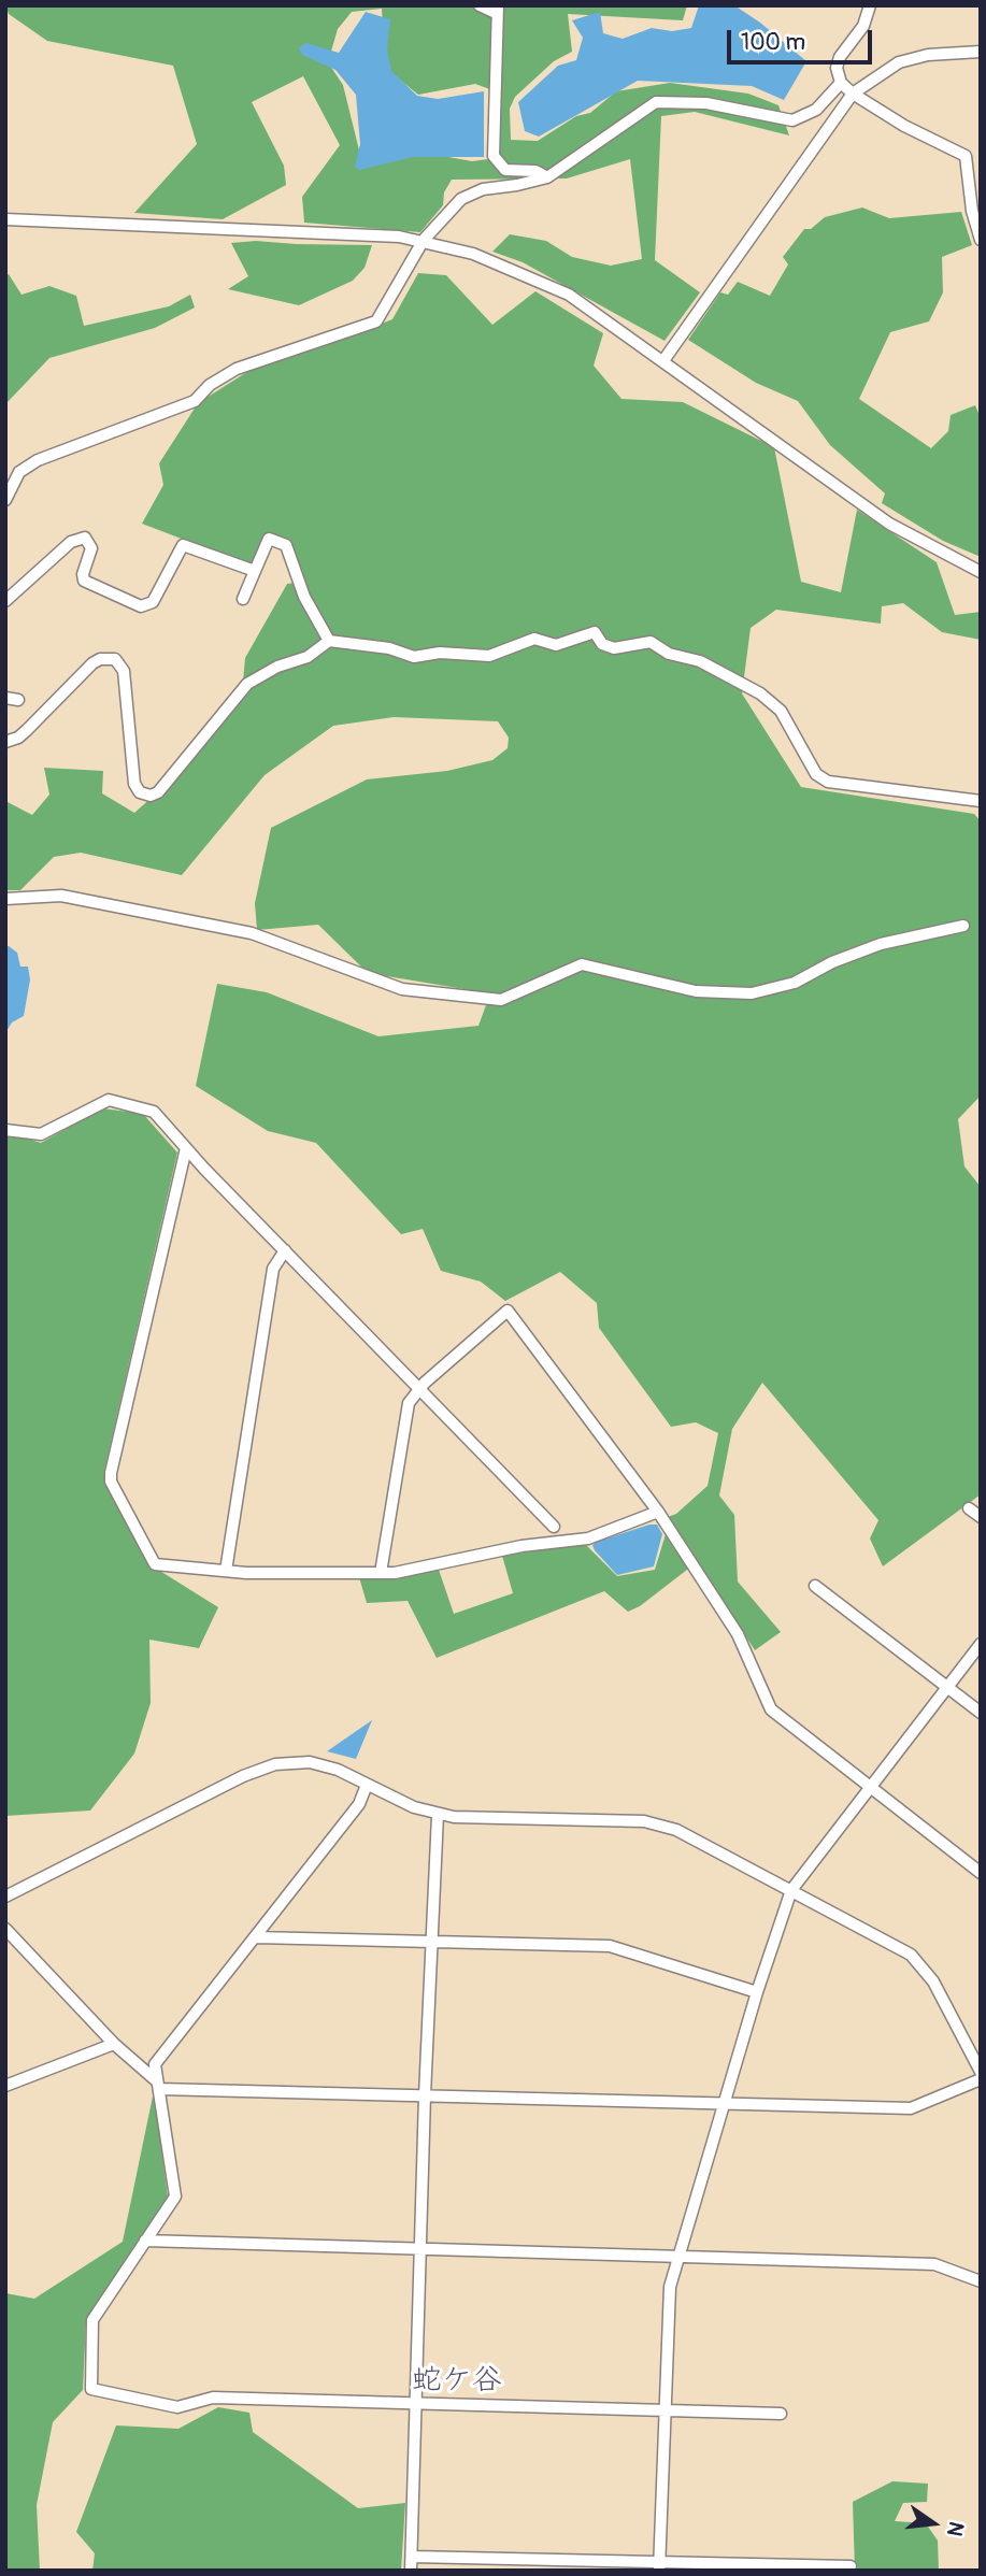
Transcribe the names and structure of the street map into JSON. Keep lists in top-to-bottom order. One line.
{"districts":["蛇ケ谷"],"scale_bar":"100 m","north":"right"}
